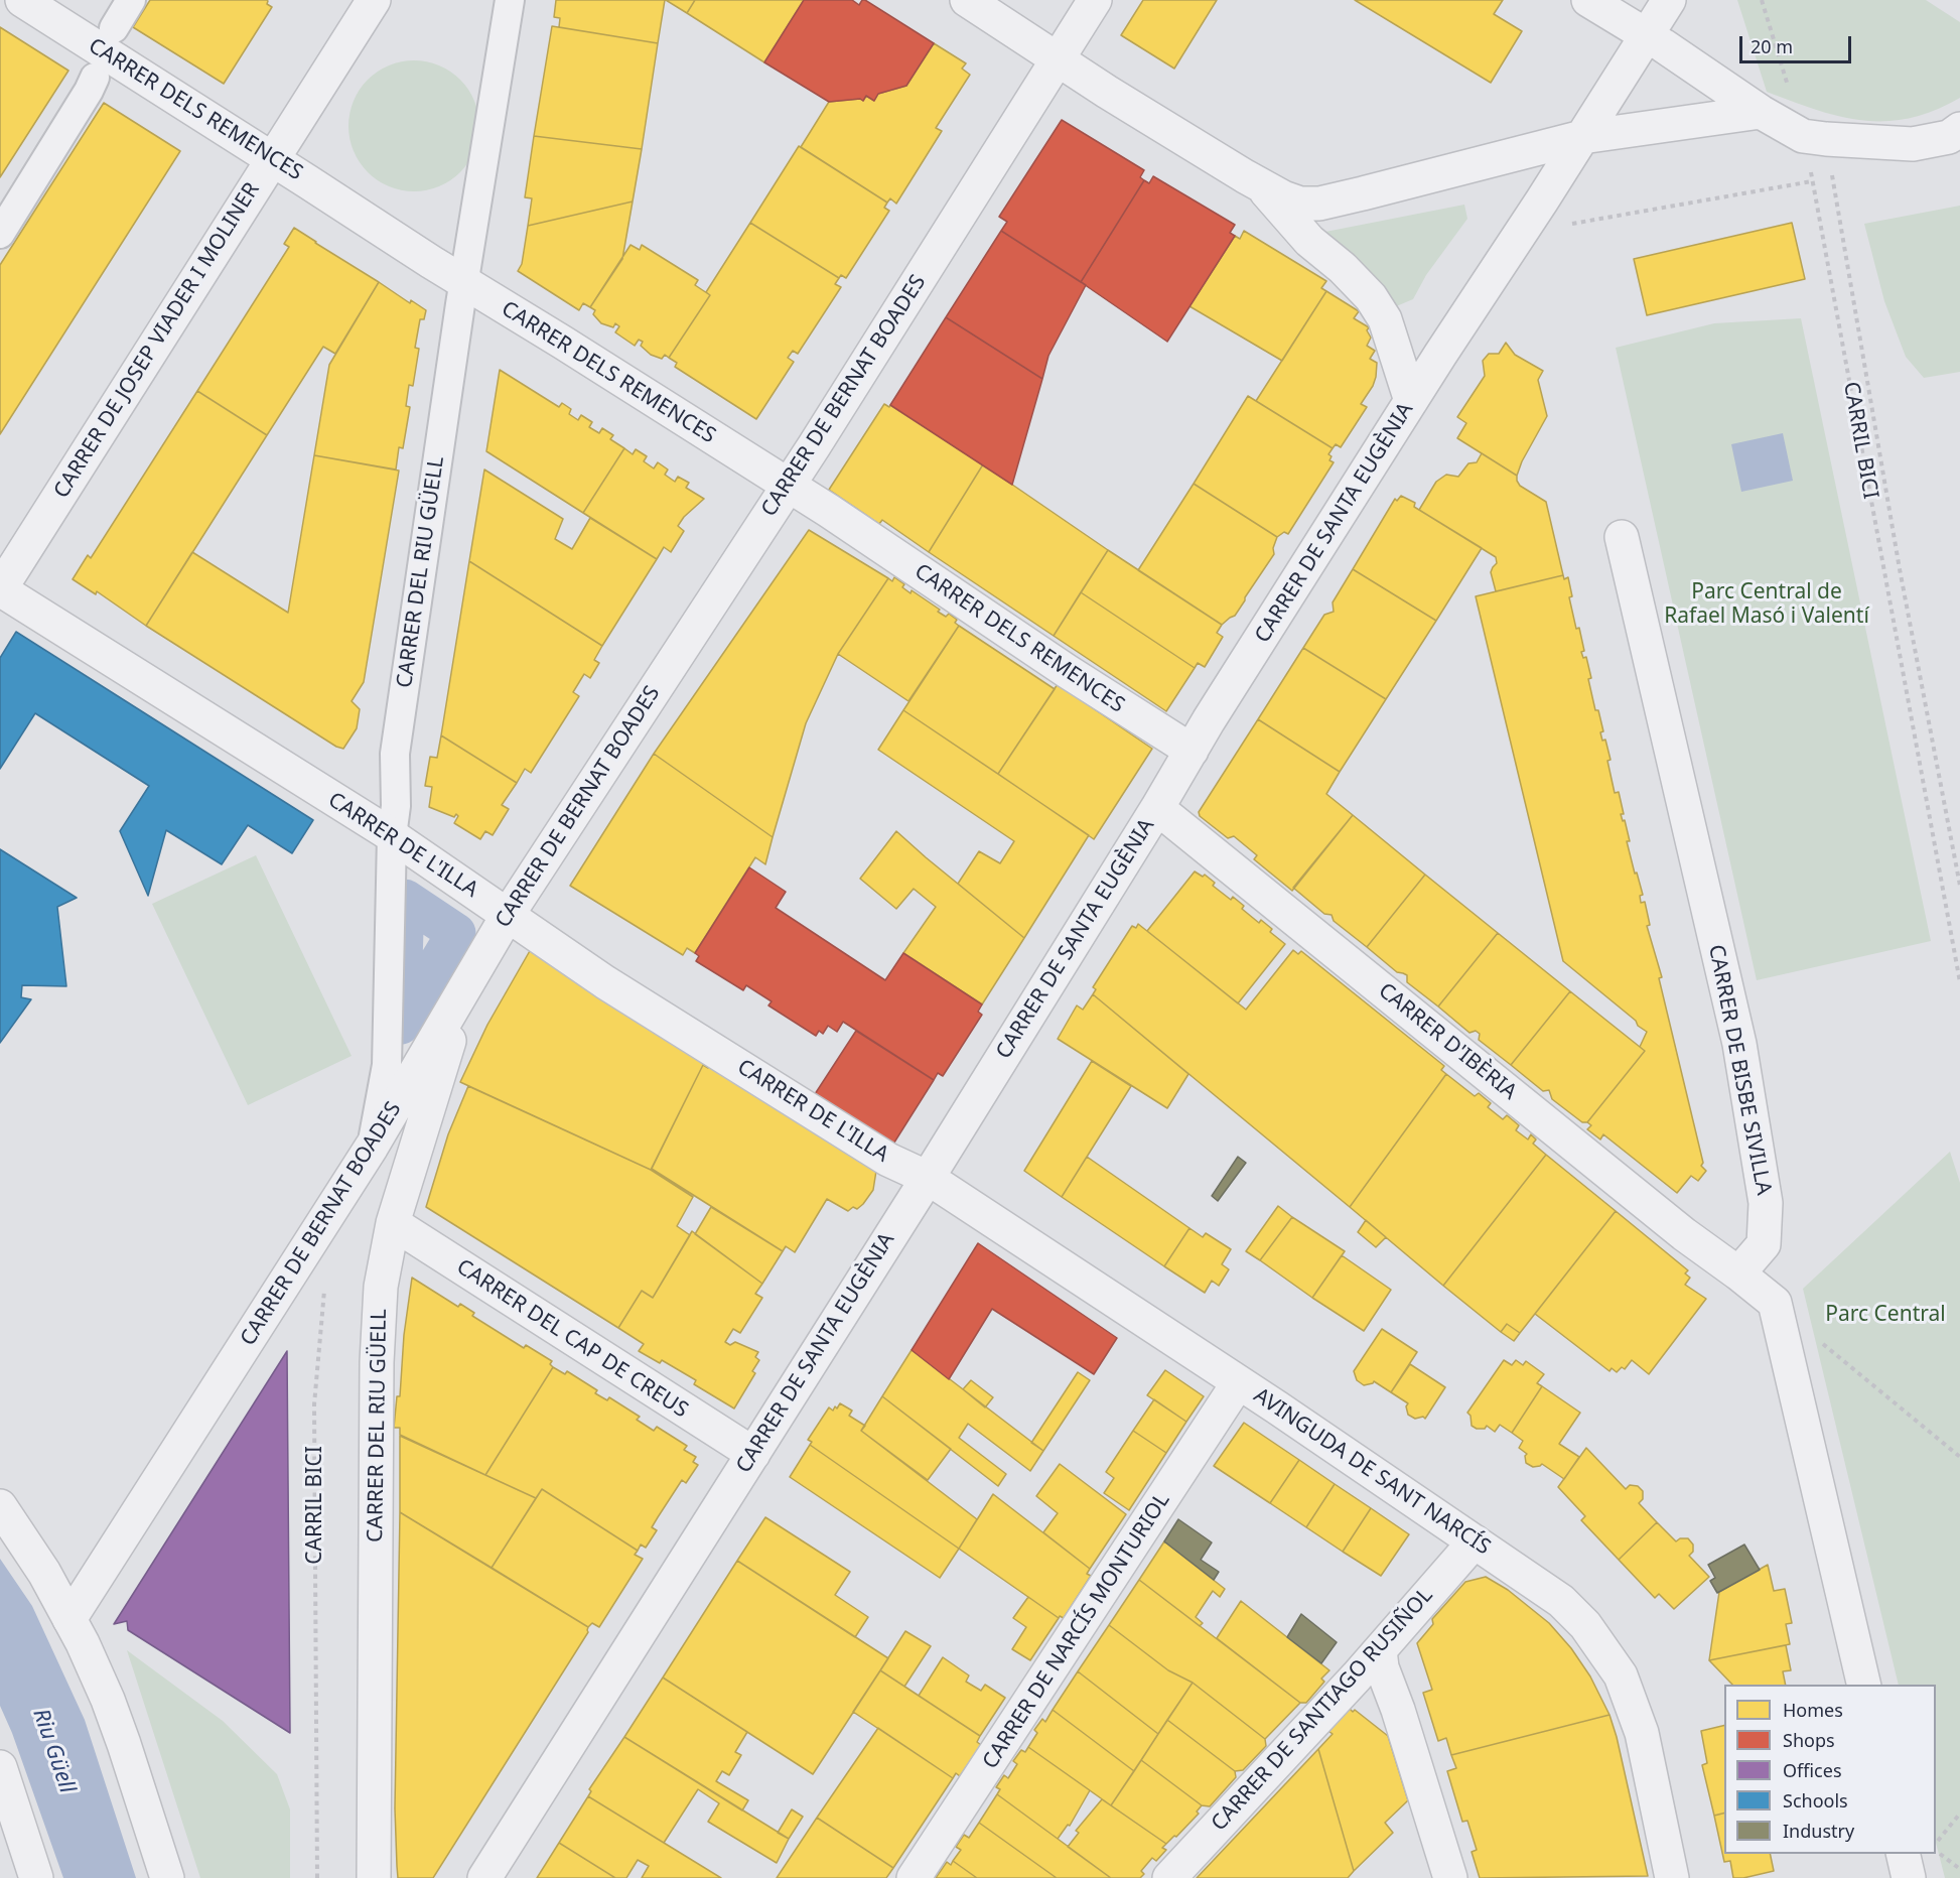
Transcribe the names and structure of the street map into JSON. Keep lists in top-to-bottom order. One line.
{"streets":{"street":["CARRER DELS REMENCES","CARRER DE JOSEP VIADER I MOLINER","CARRER DE BERNAT BOADES","CARRER DE SANTA EUGÈNIA","CARRER DEL RIU GÜELL","CARRER DE L'ILLA","CARRER D'IBÈRIA","CARRER DE BISBE SIVILLA","CARRER DEL CAP DE CREUS","AVINGUDA DE SANT NARCÍS","CARRER DE NARCÍS MONTURIOL","CARRER DE SANTIAGO RUSIÑOL"],"path":["CARRIL BICI"]},"crossings":[["CARRER DELS REMENCES","CARRER DE JOSEP VIADER I MOLINER"],["CARRER DELS REMENCES","CARRER DE BERNAT BOADES"],["CARRER DELS REMENCES","CARRER DE SANTA EUGÈNIA"],["CARRER DELS REMENCES","CARRER DEL RIU GÜELL"],["CARRER DE JOSEP VIADER I MOLINER","CARRER DE L'ILLA"],["CARRER DE BERNAT BOADES","CARRER DEL RIU GÜELL"],["CARRER DE BERNAT BOADES","CARRER DE L'ILLA"],["CARRER DE SANTA EUGÈNIA","CARRER DE L'ILLA"],["CARRER DE SANTA EUGÈNIA","CARRER D'IBÈRIA"],["CARRER DE SANTA EUGÈNIA","CARRER DEL CAP DE CREUS"],["CARRER DE SANTA EUGÈNIA","AVINGUDA DE SANT NARCÍS"],["CARRER DEL RIU GÜELL","CARRER DE L'ILLA"],["CARRER DEL RIU GÜELL","CARRER DEL CAP DE CREUS"],["CARRER DE L'ILLA","AVINGUDA DE SANT NARCÍS"],["CARRER D'IBÈRIA","CARRER DE BISBE SIVILLA"],["AVINGUDA DE SANT NARCÍS","CARRER DE NARCÍS MONTURIOL"],["AVINGUDA DE SANT NARCÍS","CARRER DE SANTIAGO RUSIÑOL"]],"water":["Riu Güell"],"parks":["Parc Central de Rafael Masó i Valentí","Parc Central"],"legend":["Homes","Shops","Offices","Schools","Industry"],"scale_bar":"20 m"}
